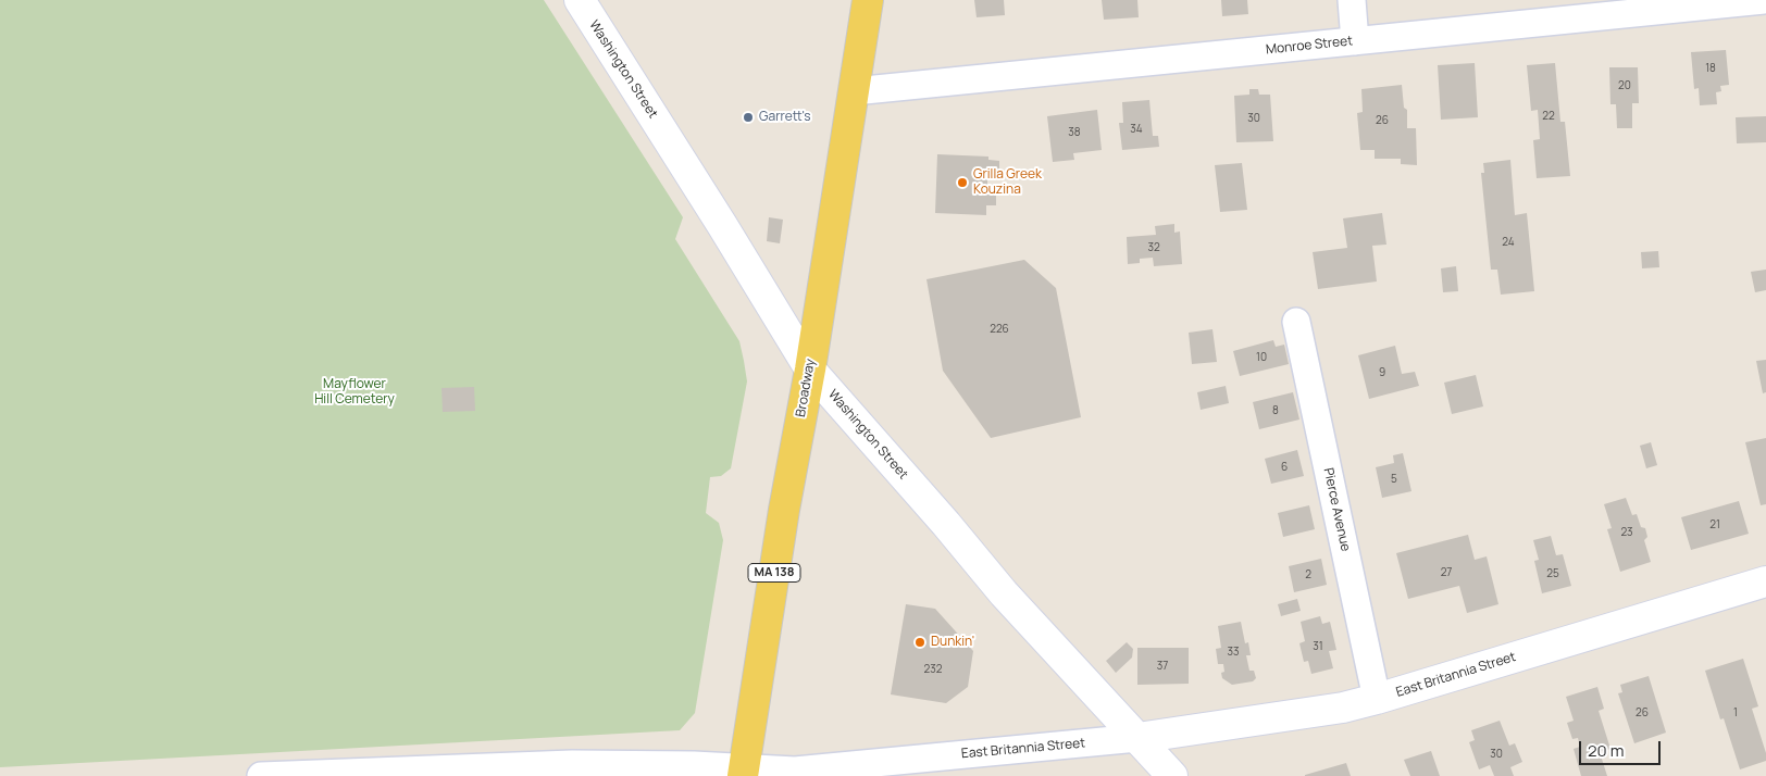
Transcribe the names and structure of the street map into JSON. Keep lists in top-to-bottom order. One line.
{"streets":{"main road":["Broadway","MA 138"],"street":["Monroe Street","Washington Street","Pierce Avenue","East Britannia Street"]},"crossings":[["Monroe Street","Broadway"],["Washington Street","Broadway"],["Washington Street","East Britannia Street"],["Broadway","East Britannia Street"],["Pierce Avenue","East Britannia Street"]],"parks":["Mayflower Hill Cemetery"],"places":["Garrett's","Grilla Greek Kouzina","Dunkin'"],"house_numbers":["18","20","22","30","26","34","38","24","32","226","10","9","8","6","5","21","23","27","25","2","31","33","37","232","26","1","30"],"scale_bar":"20 m"}
